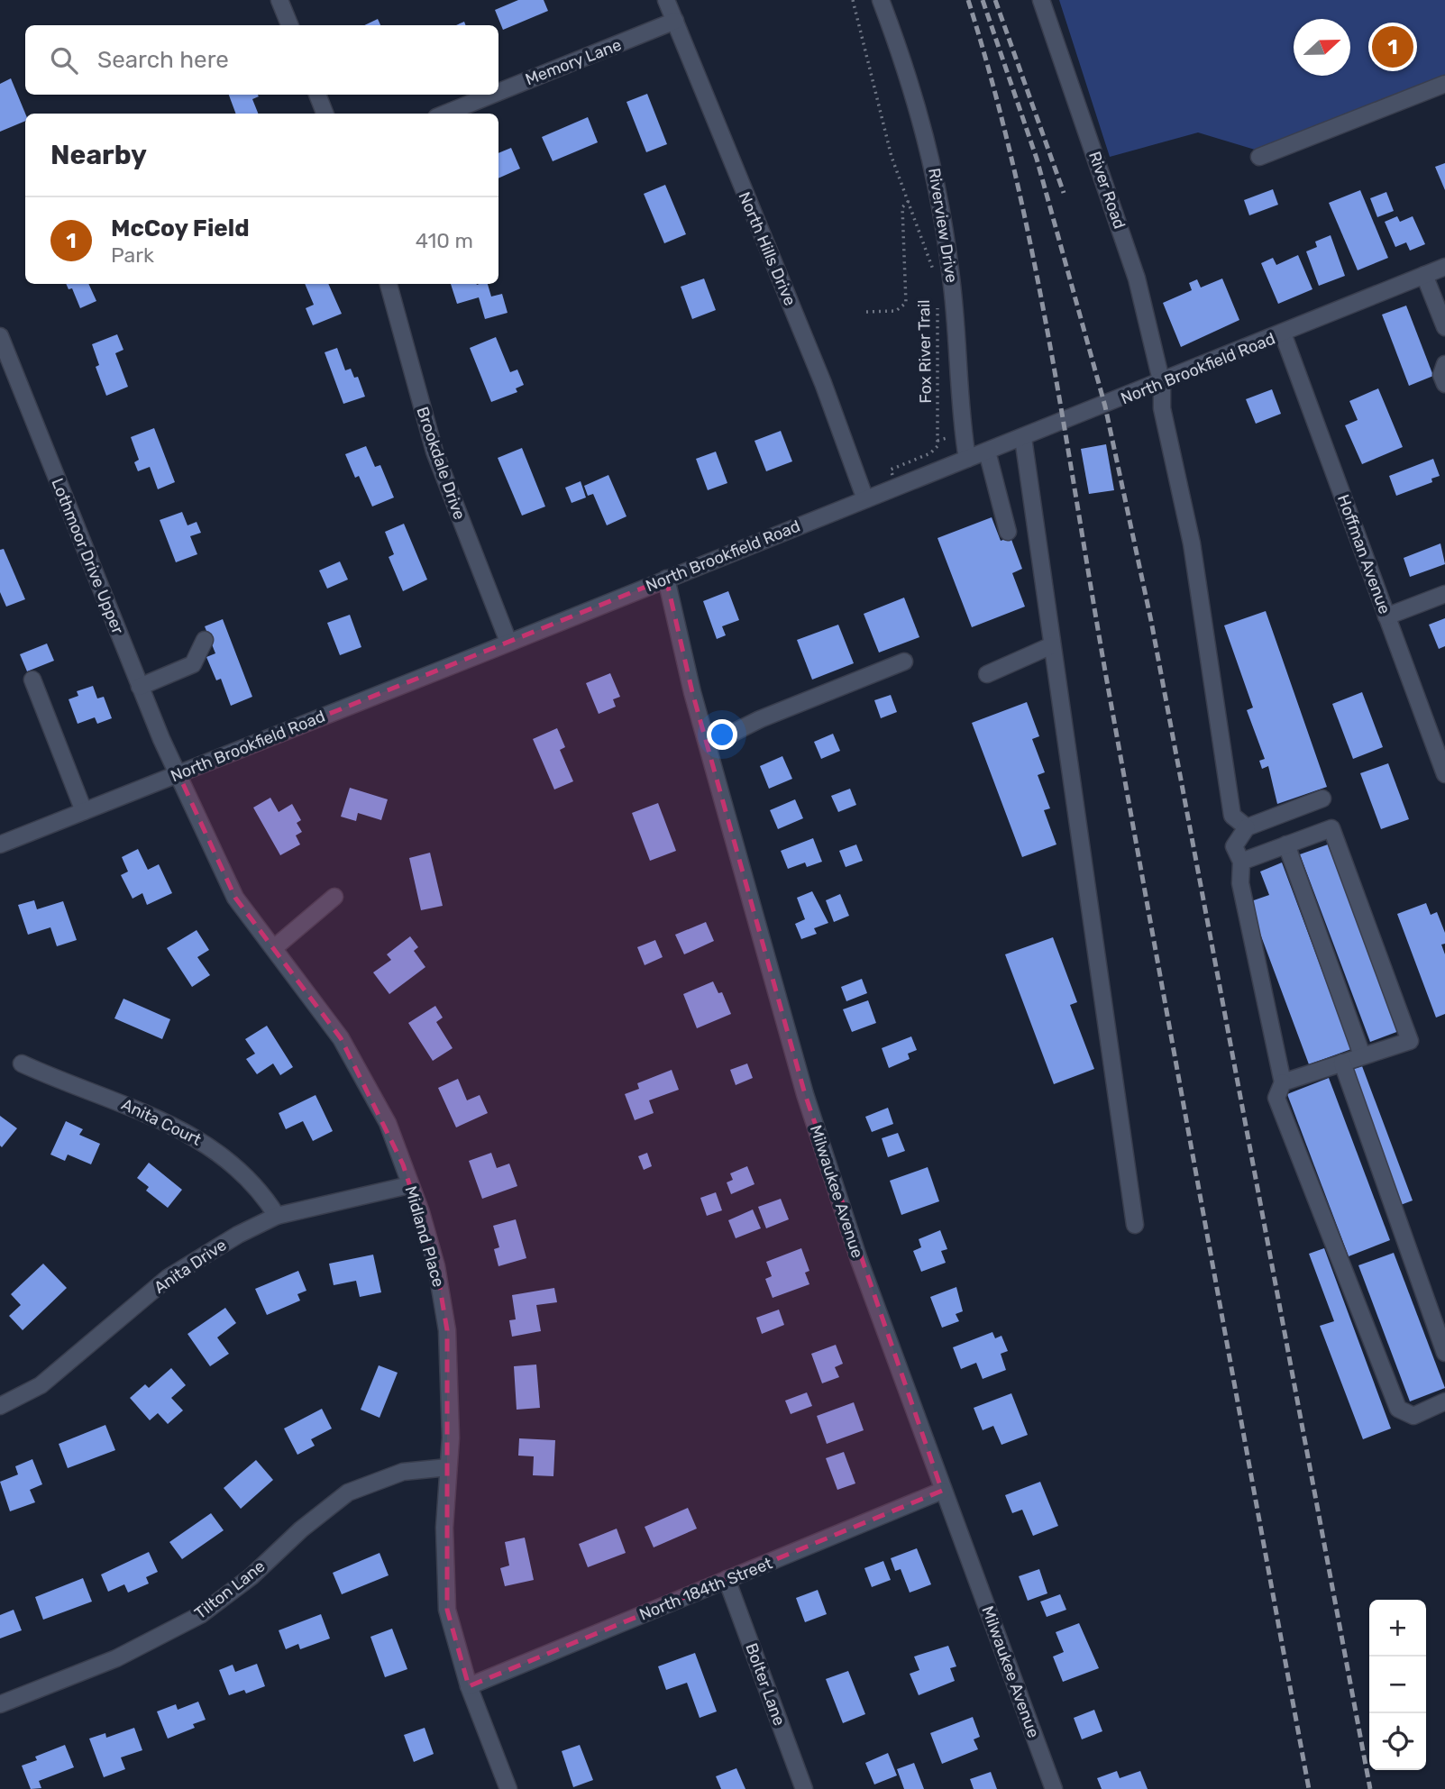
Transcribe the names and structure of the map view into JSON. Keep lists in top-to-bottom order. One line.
{"streets":{"street":["Memory Lane","River Road","Riverview Drive","North Hills Drive","North Brookfield Road","Brookdale Drive","Hoffman Avenue","Lothmoor Drive Upper","Anita Court","Milwaukee Avenue","Midland Place","Anita Drive","North 184th Street","Tilton Lane","Bolter Lane"],"path":["Fox River Trail"]},"crossings":[["Memory Lane","North Hills Drive"],["River Road","North Brookfield Road"],["Riverview Drive","North Brookfield Road"],["North Hills Drive","North Brookfield Road"],["North Brookfield Road","Brookdale Drive"],["North Brookfield Road","Hoffman Avenue"],["North Brookfield Road","Lothmoor Drive Upper"],["North Brookfield Road","Milwaukee Avenue"],["North Brookfield Road","Midland Place"],["Lothmoor Drive Upper","Midland Place"],["Anita Court","Anita Drive"],["Milwaukee Avenue","North 184th Street"],["Midland Place","Anita Drive"],["Midland Place","North 184th Street"],["Midland Place","Tilton Lane"],["North 184th Street","Bolter Lane"]],"north":"right","page":{"pins":"1","search":"Search here","heading":"Nearby","list":[{"mark":"1","name":"McCoy Field","note":"Park","value":"410 m"}],"map_buttons":["+","−"]}}
